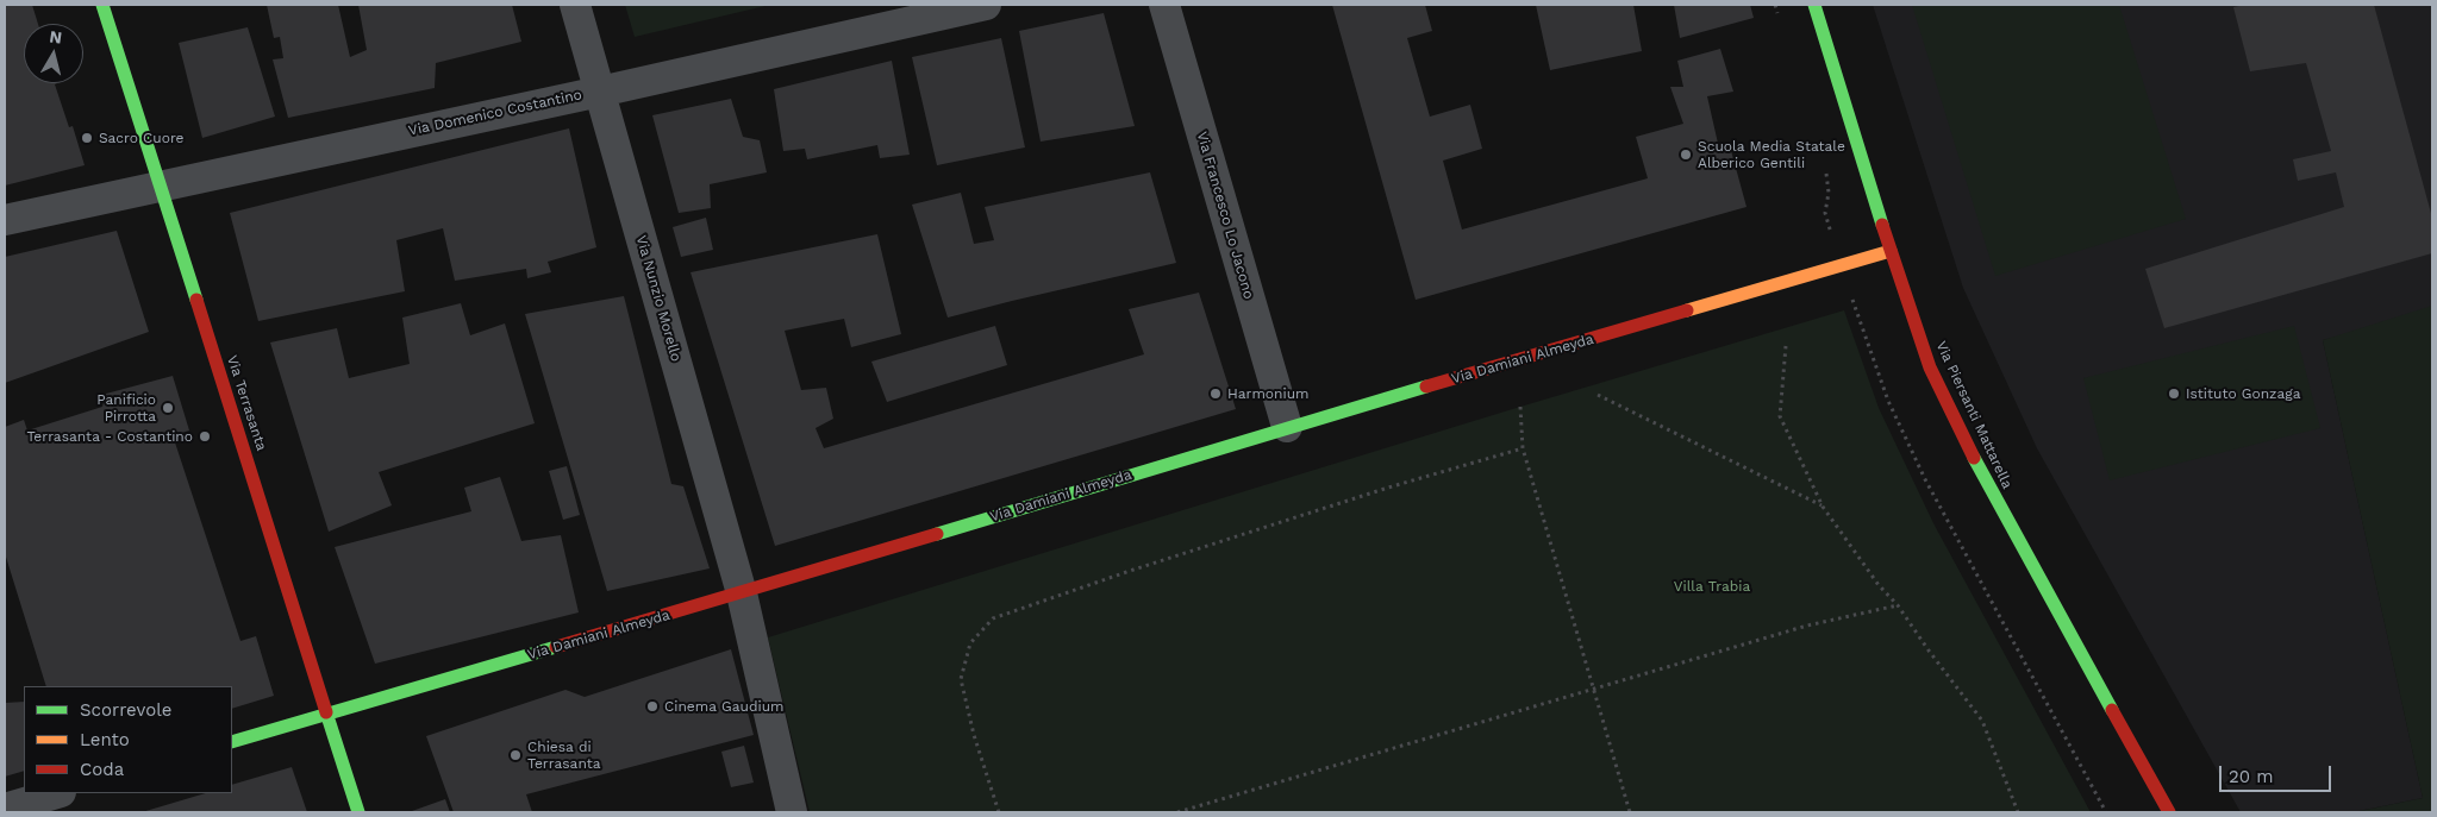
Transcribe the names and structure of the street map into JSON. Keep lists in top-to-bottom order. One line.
{"streets":{"street":["Via Domenico Costantino","Via Francesco Lo Jacono","Via Nunzio Morello","Via Damiani Almeyda","Via Terrasanta","Via Piersanti Mattarella"]},"crossings":[["Via Domenico Costantino","Via Nunzio Morello"],["Via Domenico Costantino","Via Terrasanta"],["Via Francesco Lo Jacono","Via Damiani Almeyda"],["Via Nunzio Morello","Via Damiani Almeyda"],["Via Damiani Almeyda","Via Terrasanta"],["Via Damiani Almeyda","Via Piersanti Mattarella"]],"parks":["Villa Trabia"],"places":["Sacro Cuore","Scuola Media Statale Alberico Gentili","Harmonium","Istituto Gonzaga","Panificio Pirrotta","Terrasanta - Costantino","Cinema Gaudium","Chiesa di Terrasanta"],"legend":["Scorrevole","Lento","Coda"],"scale_bar":"20 m","north":"top"}
